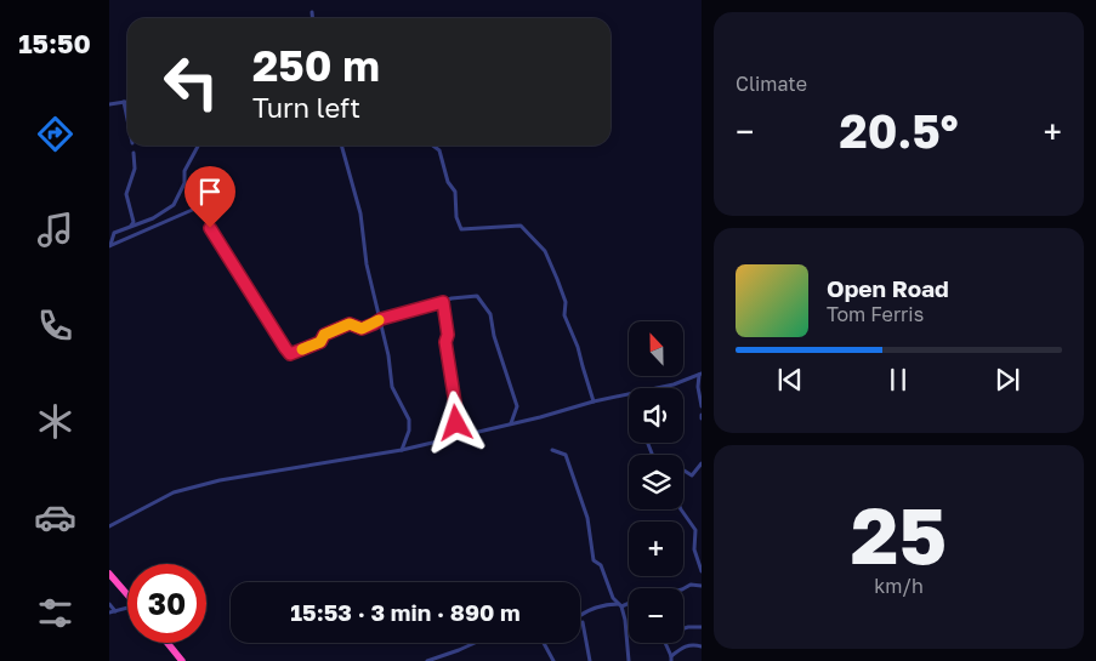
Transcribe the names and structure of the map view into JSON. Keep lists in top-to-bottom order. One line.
{"north":"top","page":{"tabs":"15:50","tile":["Climate",["25","km/h"]],"turn":["250 m","Turn left"],"heat":["−","20.5°","+"],"song":["Open Road","Tom Ferris"],"map_buttons":["+","−"],"limit":"30","trip":"15:53 · 3 min · 890 m"}}
